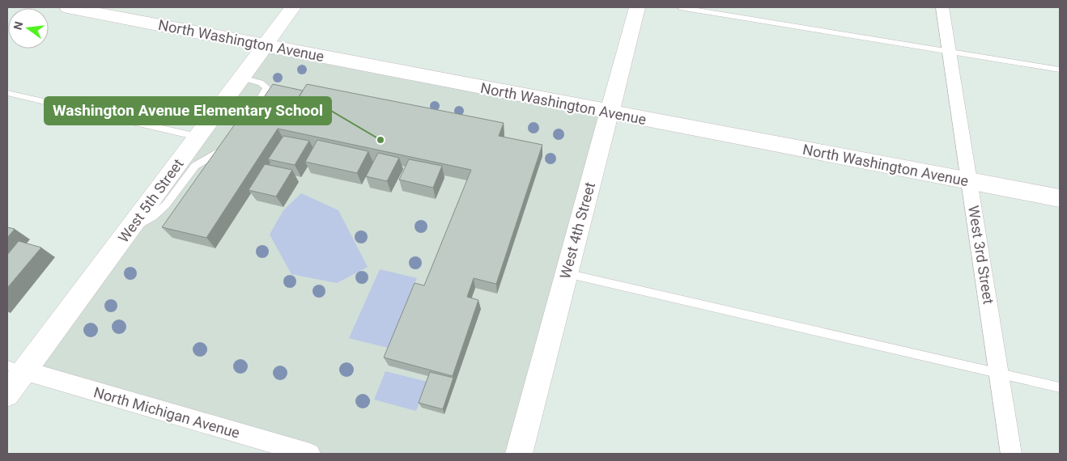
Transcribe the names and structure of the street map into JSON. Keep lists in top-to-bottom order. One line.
{"streets":{"street":["North Washington Avenue","West 5th Street","West 4th Street","West 3rd Street","North Michigan Avenue"]},"crossings":[["North Washington Avenue","West 5th Street"],["North Washington Avenue","West 4th Street"],["North Washington Avenue","West 3rd Street"],["West 5th Street","North Michigan Avenue"]],"places":["Washington Avenue Elementary School"],"north":"left"}
